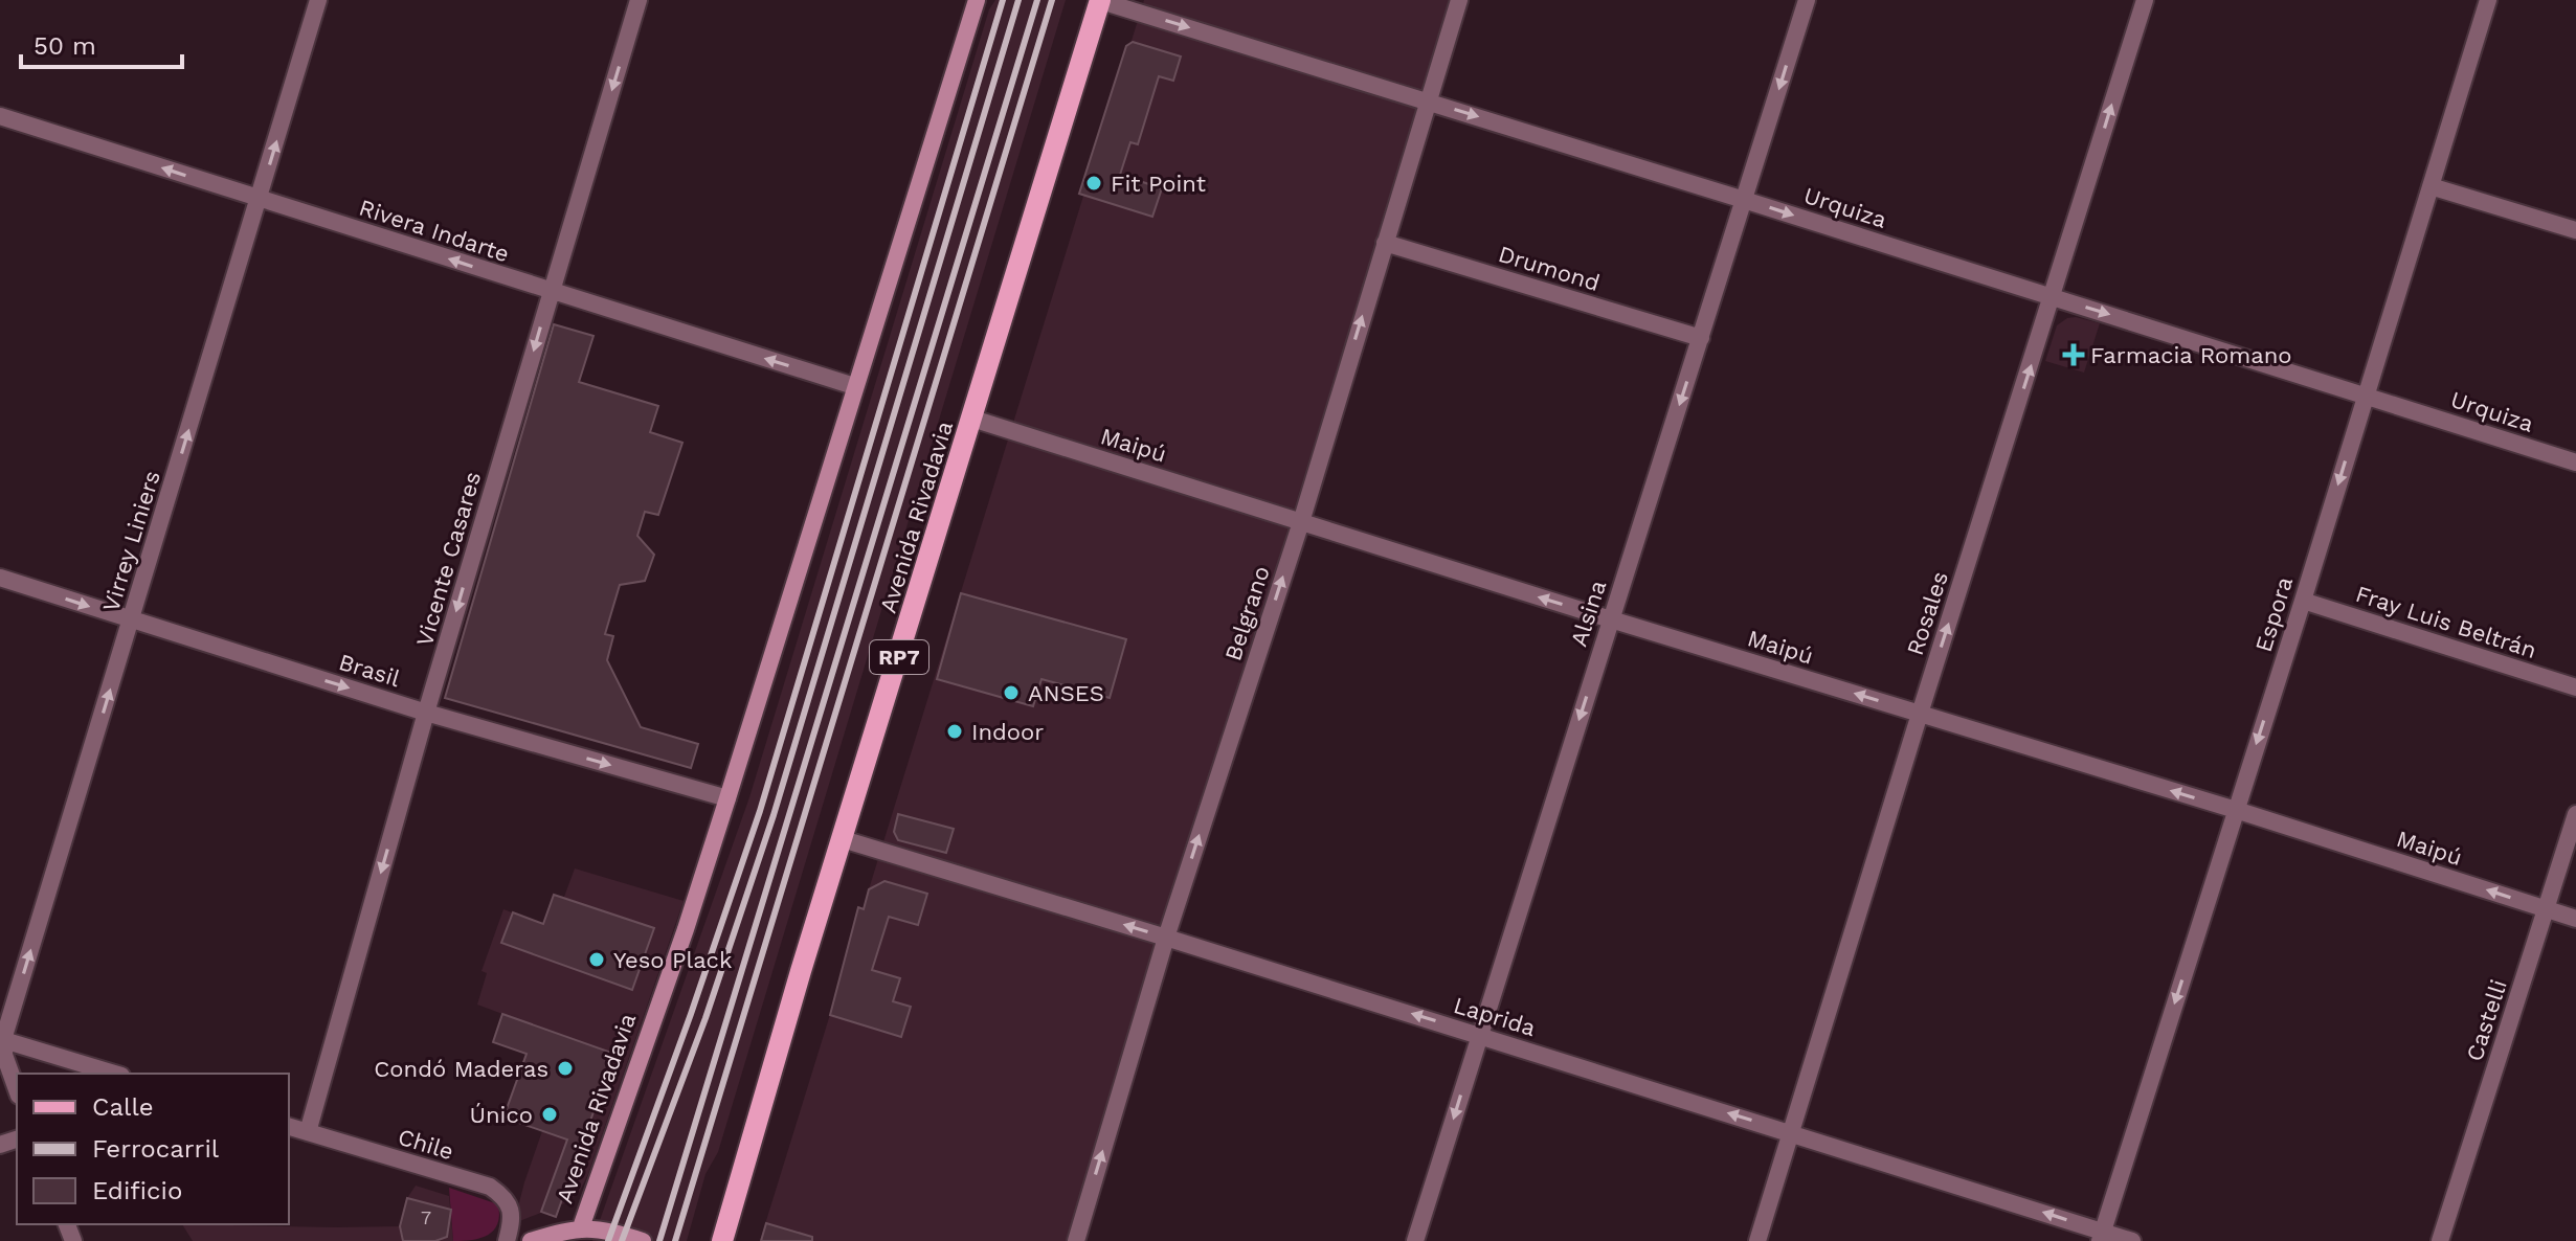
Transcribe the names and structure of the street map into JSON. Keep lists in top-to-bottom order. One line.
{"streets":{"main road":["Avenida Rivadavia","RP7"],"street":["Urquiza","Rivera Indarte","Drumond","Maipú","Virrey Liniers","Vicente Casares","Belgrano","Alsina","Rosales","Espora","Fray Luis Beltrán","Brasil","Laprida","Castelli","Chile"]},"crossings":[["Urquiza","Avenida Rivadavia"],["Urquiza","Belgrano"],["Urquiza","Alsina"],["Urquiza","Rosales"],["Urquiza","Espora"],["Rivera Indarte","Avenida Rivadavia"],["Rivera Indarte","Virrey Liniers"],["Rivera Indarte","Vicente Casares"],["Drumond","Belgrano"],["Drumond","Alsina"],["Maipú","Avenida Rivadavia"],["Maipú","Belgrano"],["Maipú","Alsina"],["Maipú","Rosales"],["Maipú","Espora"],["Maipú","Castelli"],["Avenida Rivadavia","Brasil"],["Avenida Rivadavia","Laprida"],["Virrey Liniers","Brasil"],["Vicente Casares","Brasil"],["Vicente Casares","Chile"],["Belgrano","Laprida"],["Alsina","Laprida"],["Rosales","Laprida"],["Espora","Fray Luis Beltrán"],["Espora","Laprida"]],"one_way":["Urquiza","Rivera Indarte","Maipú","Virrey Liniers","Vicente Casares","Belgrano","Alsina","Rosales","Espora","Brasil","Laprida"],"places":{"other":["Fit Point","ANSES","Indoor","Yeso Plack","Condó Maderas","Único"],"health":["Farmacia Romano"]},"house_numbers":["7"],"legend":["Calle","Ferrocarril","Edificio"],"scale_bar":"50 m"}
